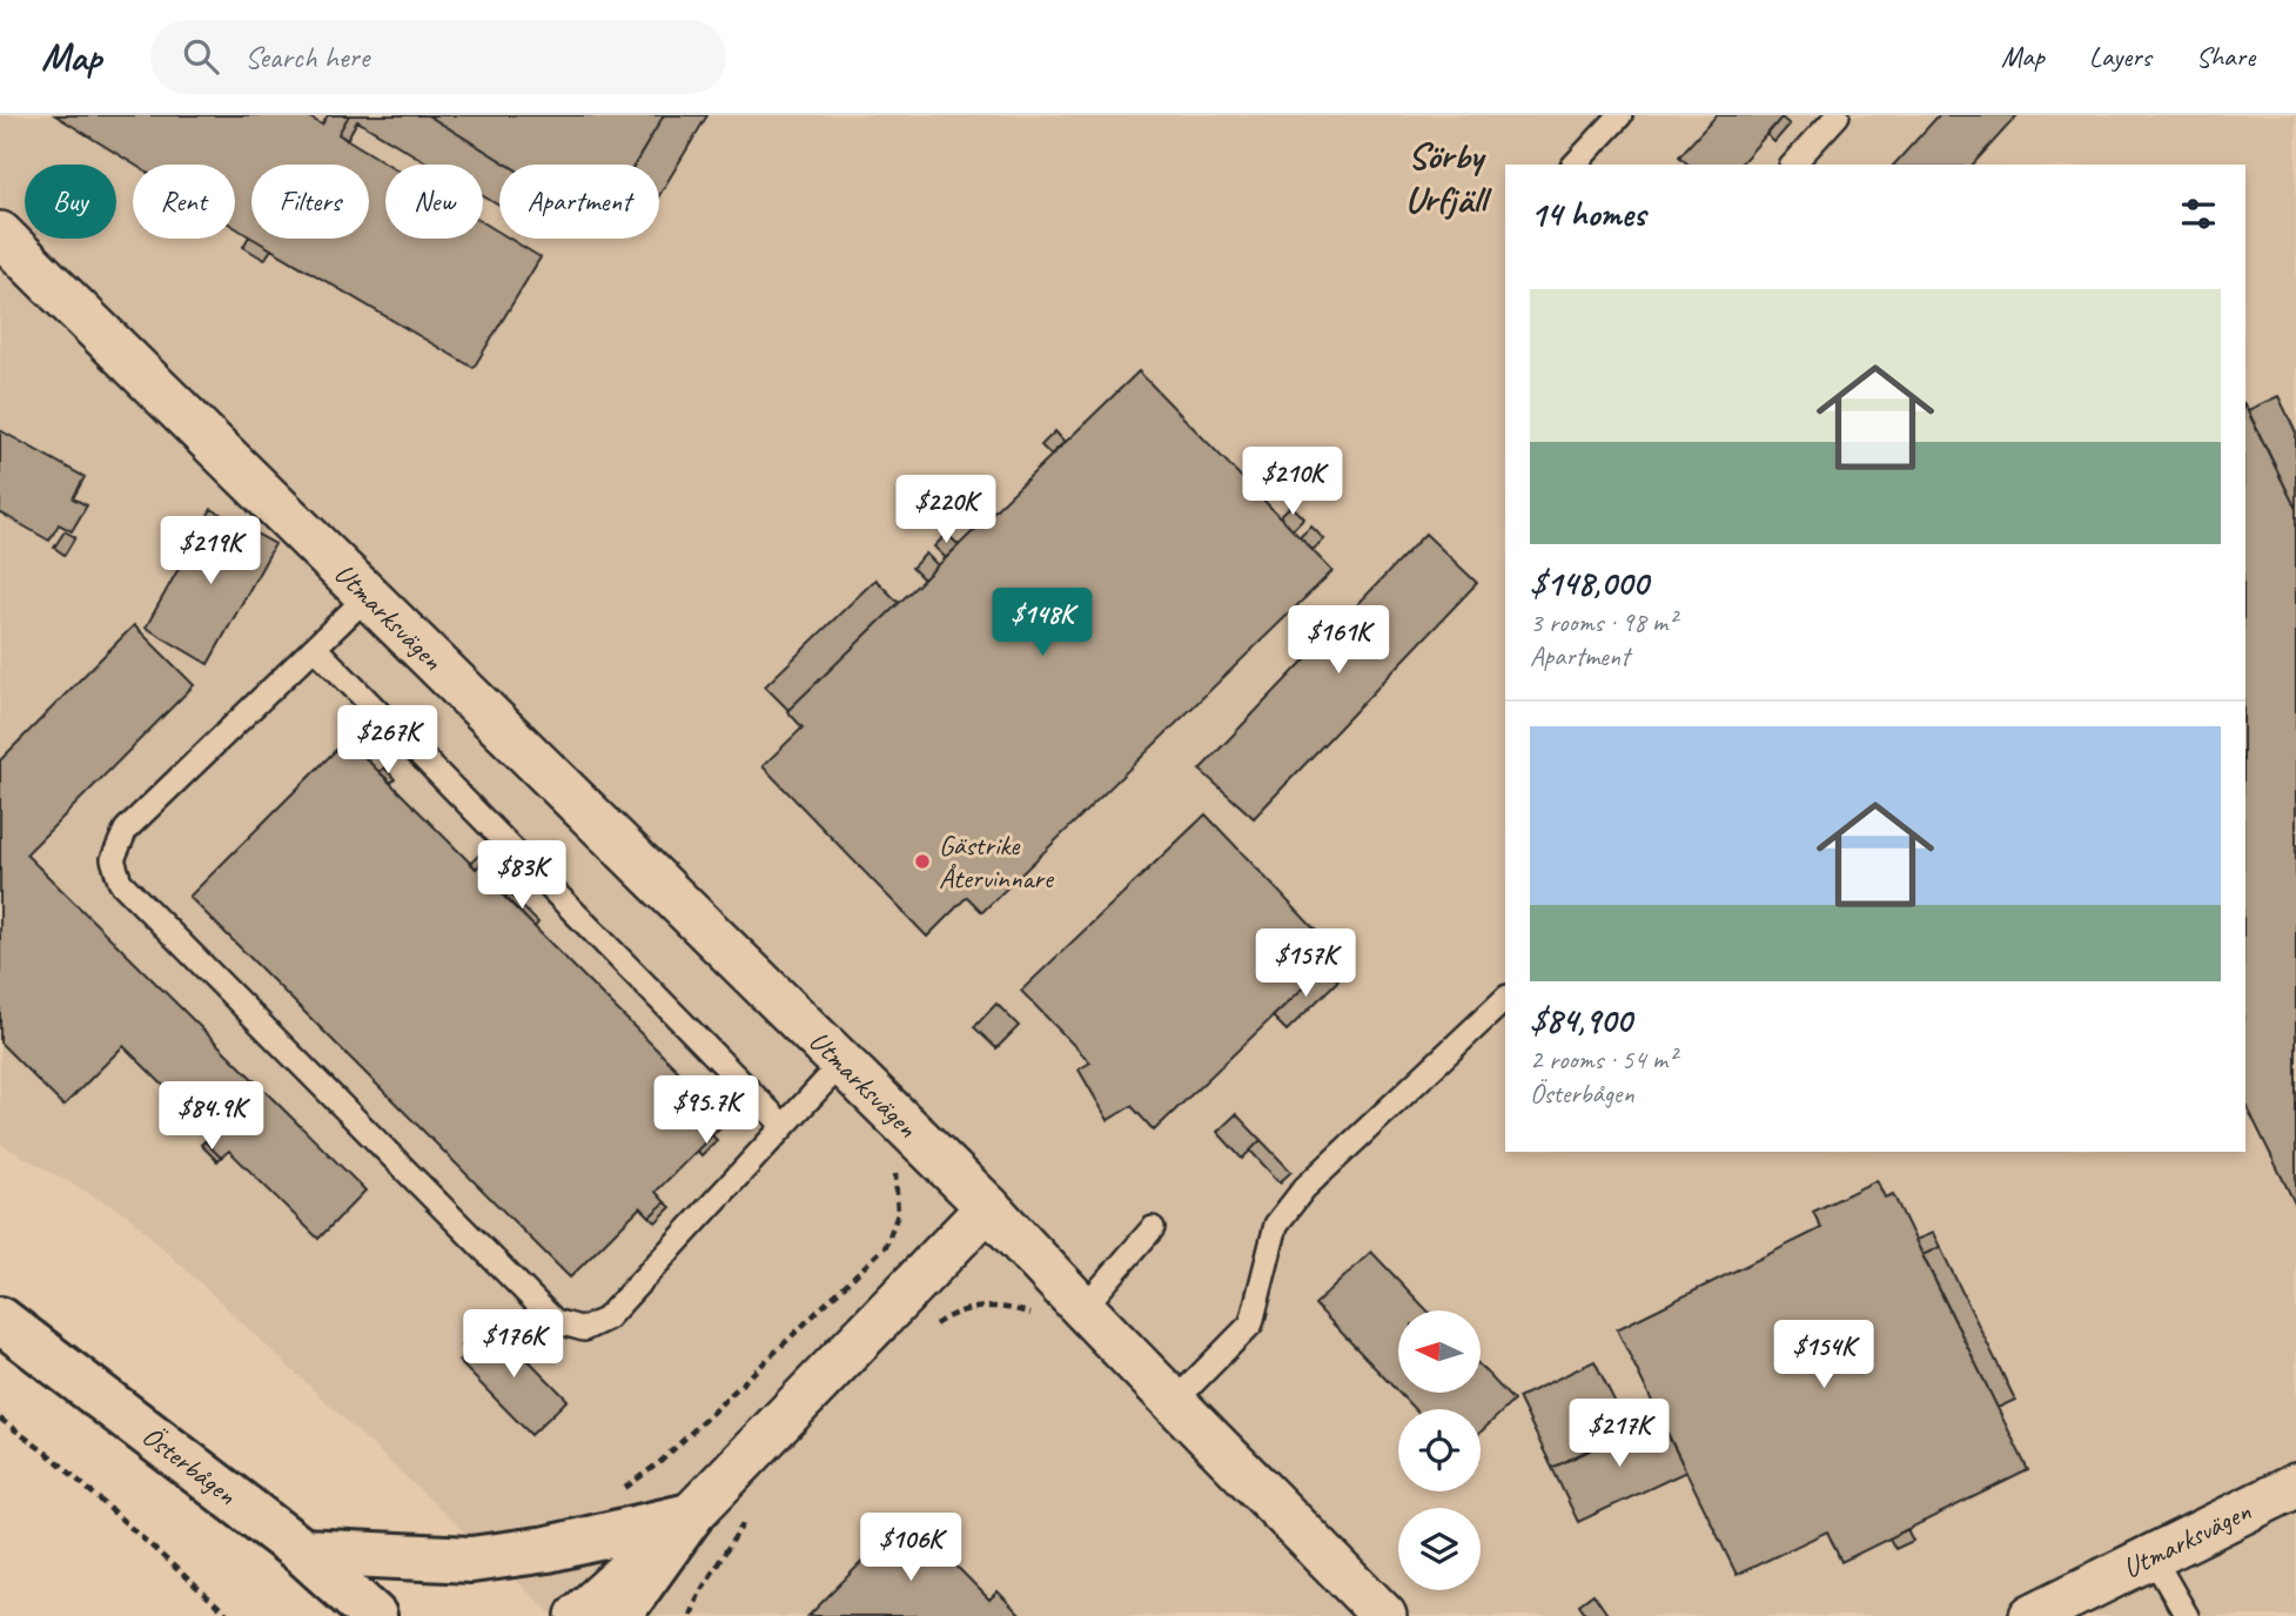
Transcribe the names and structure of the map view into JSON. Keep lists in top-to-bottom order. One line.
{"streets":{"main road":["Österbågen"],"street":["Utmarksvägen"]},"districts":["Sörby Urfjäll"],"places":["Gästrike Återvinnare"],"north":"left","page":{"header":"Map","search":"Search here","nav":["Map","Layers","Share"],"chip":["Buy","Rent","Filters","New","Apartment"],"heading":"14 homes","list":[{"name":"$148,000","note":"3 rooms · 98 m² · Apartment"},{"name":"$84,900","note":"2 rooms · 54 m² · Österbågen"}],"price":["$210K","$220K","$219K","$148K","$161K","$267K","$83K","$157K","$95.7K","$84.9K","$176K","$154K","$217K","$106K"]}}
